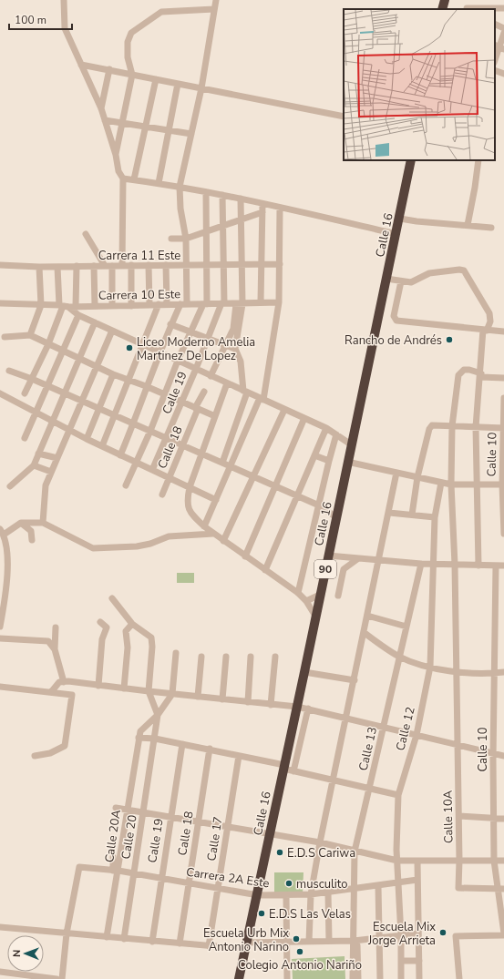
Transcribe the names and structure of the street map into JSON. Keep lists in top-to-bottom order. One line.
{"streets":{"highway":["Calle 16","90"],"street":["Carrera 11 Este","Carrera 10 Este","Calle 19","Calle 18","Calle 10","Calle 12","Calle 13","Calle 10A","Calle 20A","Calle 20","Calle 17","Carrera 2A Este"]},"crossings":[["Calle 16","Carrera 2A Este"],["Carrera 11 Este","Calle 19"],["Carrera 10 Este","Calle 19"],["Calle 19","Carrera 2A Este"],["Calle 18","Carrera 2A Este"],["Calle 10","Calle 10A"],["Calle 12","Carrera 2A Este"],["Calle 13","Carrera 2A Este"],["Calle 20A","Carrera 2A Este"],["Calle 20","Carrera 2A Este"],["Calle 17","Carrera 2A Este"]],"places":["Rancho de Andrés","Liceo Moderno Amelia Martinez De Lopez","E.D.S Cariwa","musculito","E.D.S Las Velas","Escuela Mix Jorge Arrieta","Escuela Urb Mix Antonio Narino","Colegio Antonio Nariño"],"scale_bar":"100 m","north":"left"}
